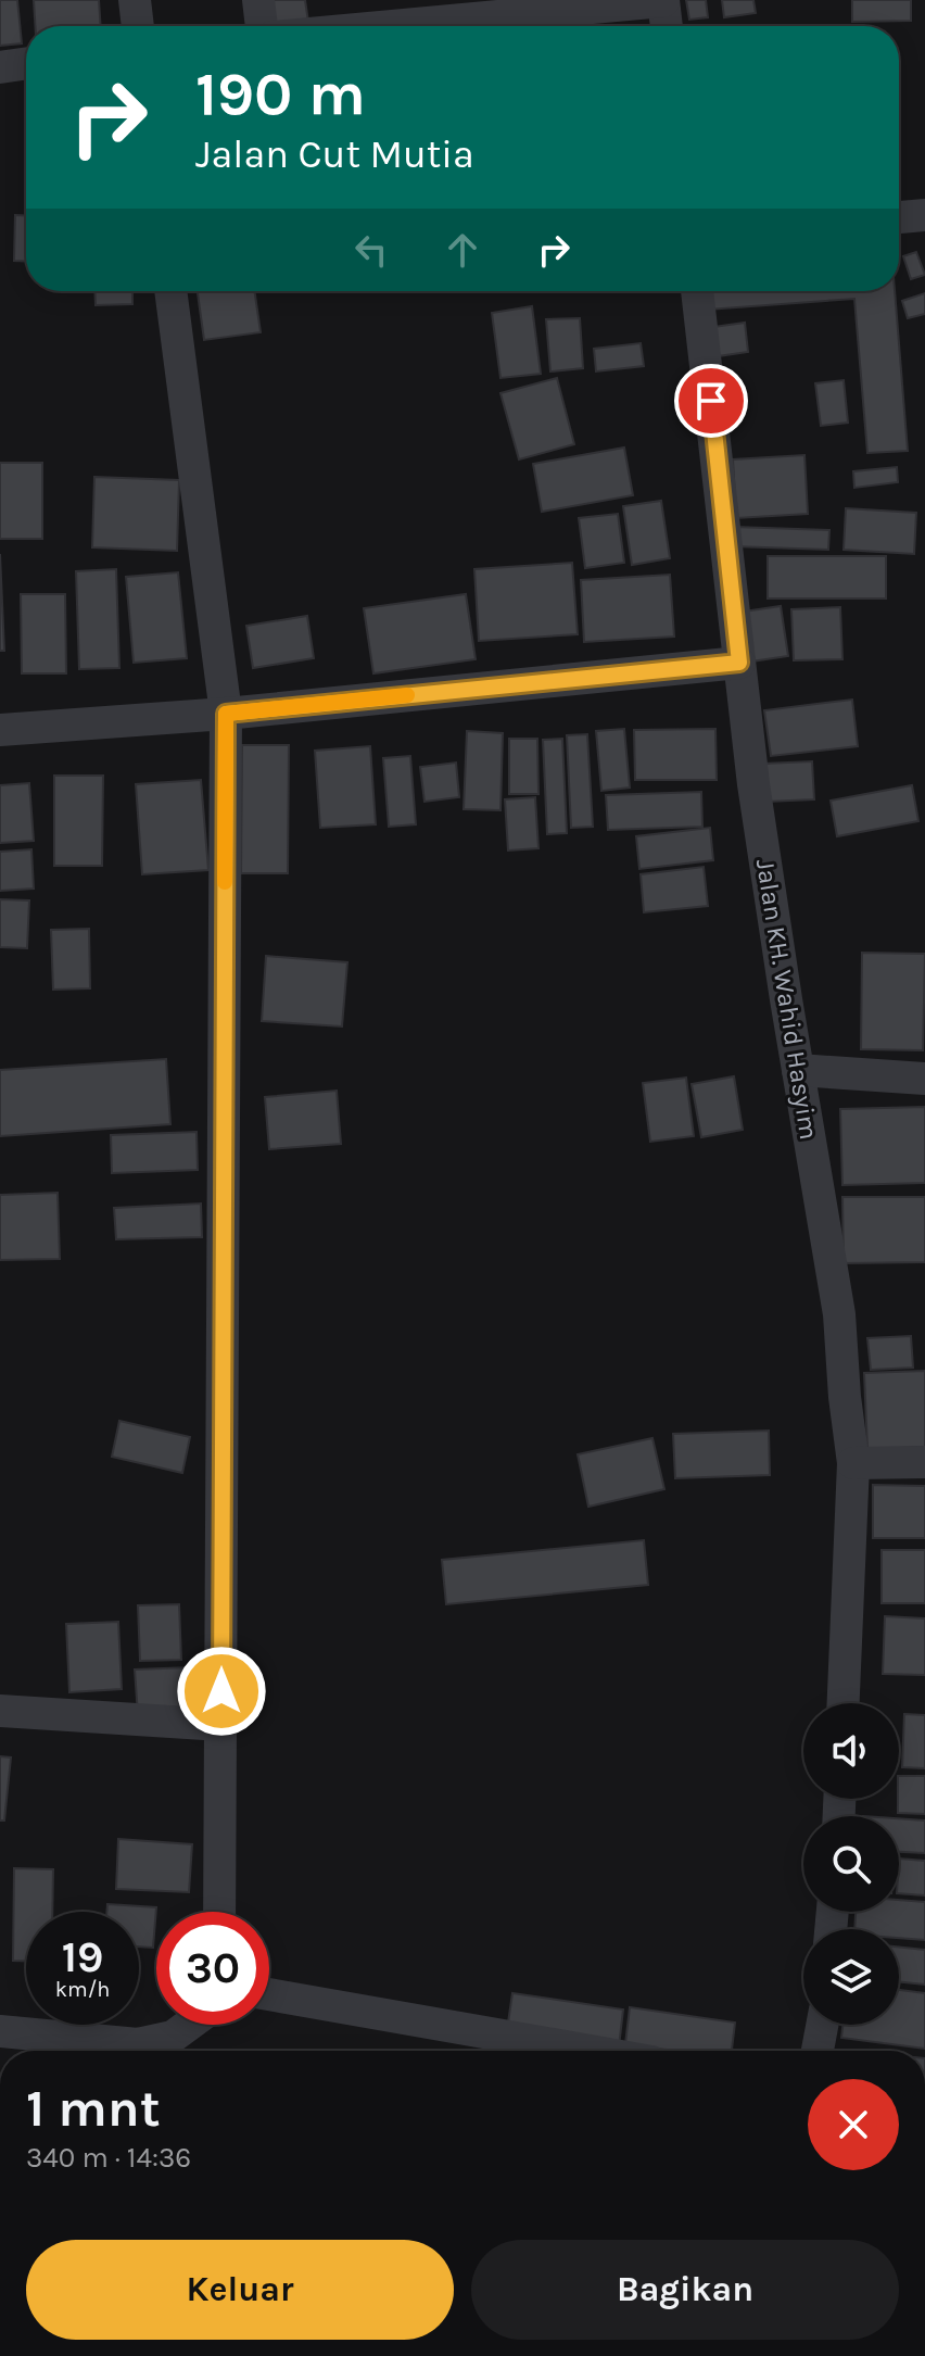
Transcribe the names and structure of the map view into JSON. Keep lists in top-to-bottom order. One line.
{"streets":{"street":["Jalan KH. Wahid Hasyim"]},"page":{"turn":["190 m","Jalan Cut Mutia"],"speed":"19 km/h","limit":"30","heading":["1 mnt","340 m · 14:36"],"buttons":["Keluar","Bagikan"]}}
